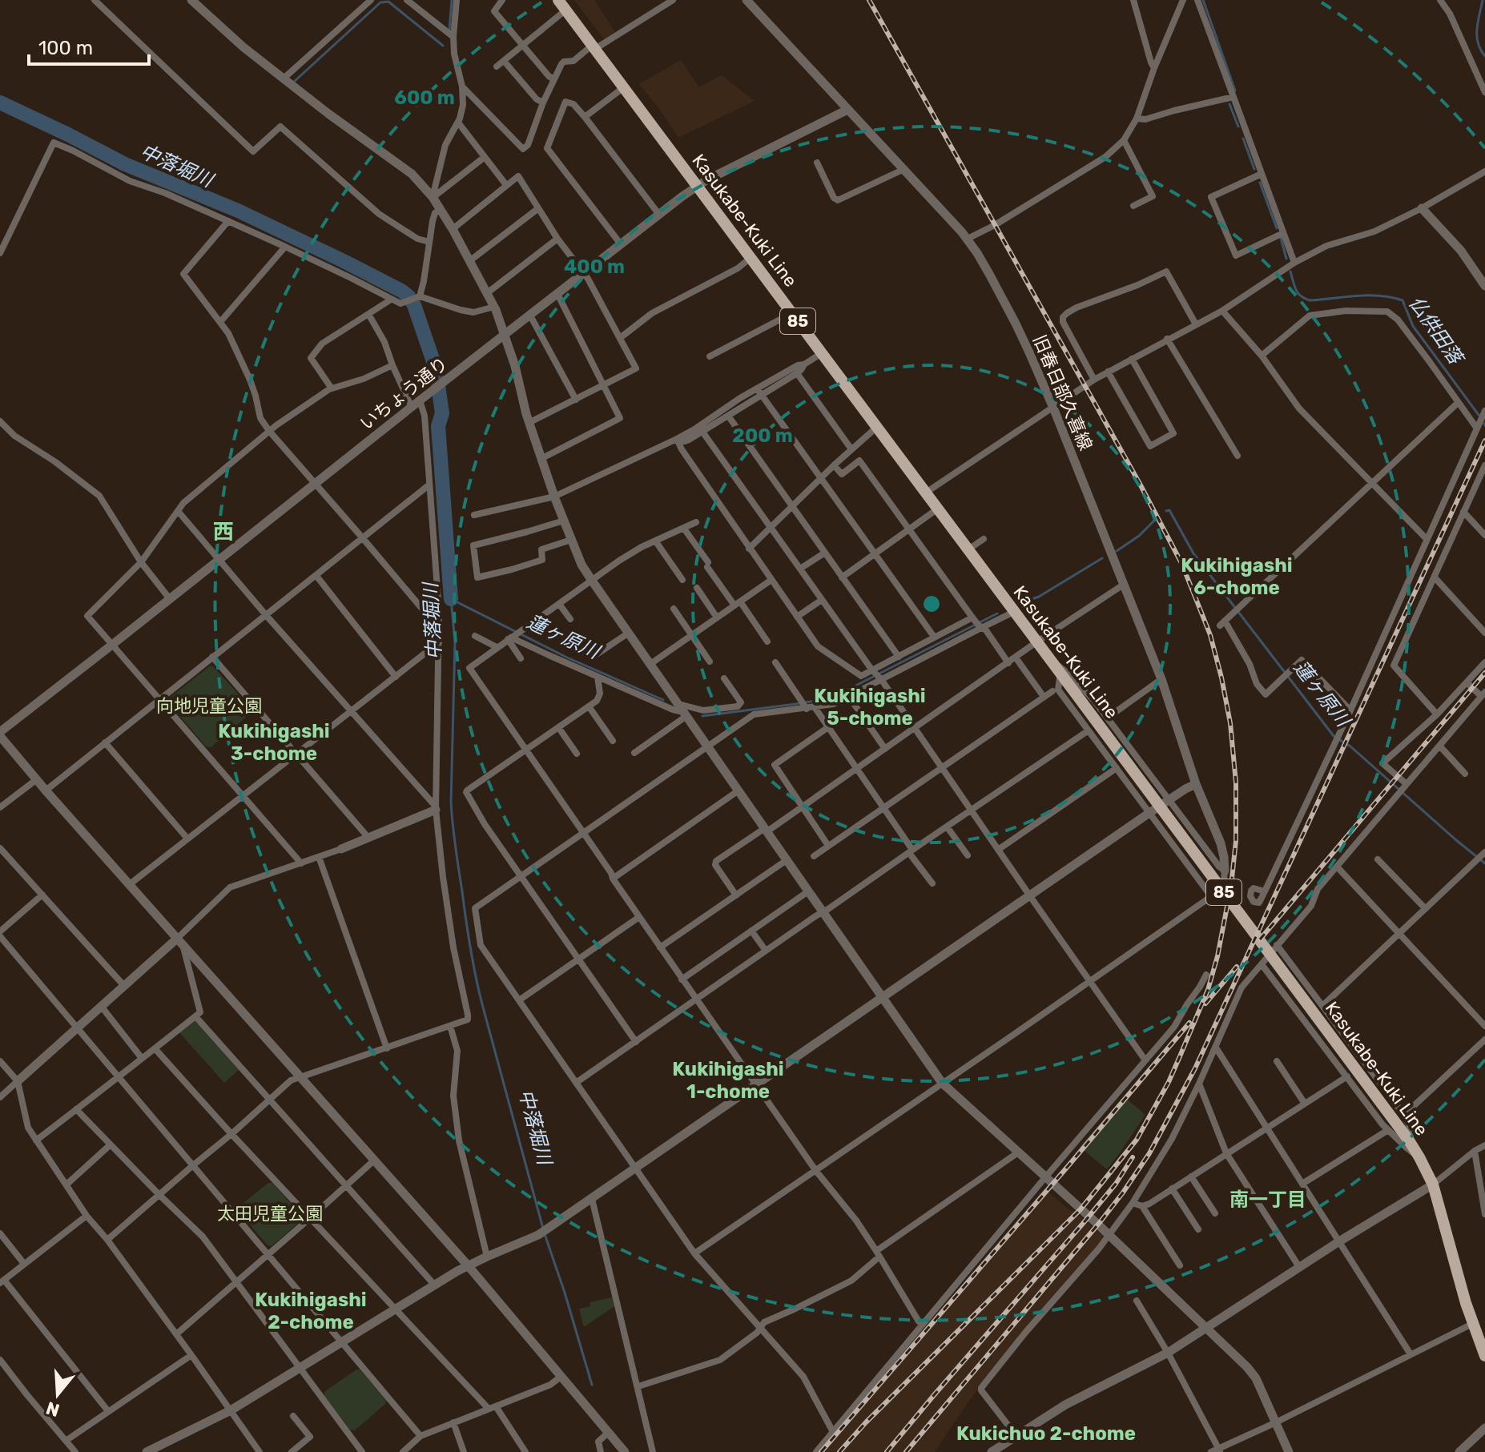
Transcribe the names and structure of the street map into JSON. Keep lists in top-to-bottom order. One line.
{"streets":{"main road":["Kasukabe-Kuki Line","85"],"street":["旧春日部久喜線","いちょう通り"]},"crossings":[["Kasukabe-Kuki Line","いちょう通り"],["旧春日部久喜線","いちょう通り"]],"districts":["西","Kukihigashi 6-chome","Kukihigashi 5-chome","Kukihigashi 3-chome","Kukihigashi 1-chome","南一丁目","Kukihigashi 2-chome","Kukichuo 2-chome"],"water":["中落堀川","仏供田落","蓮ヶ原川"],"parks":["向地児童公園","太田児童公園"],"scale_bar":"100 m","north":"bottom","rings":["600 m","400 m","200 m"]}
